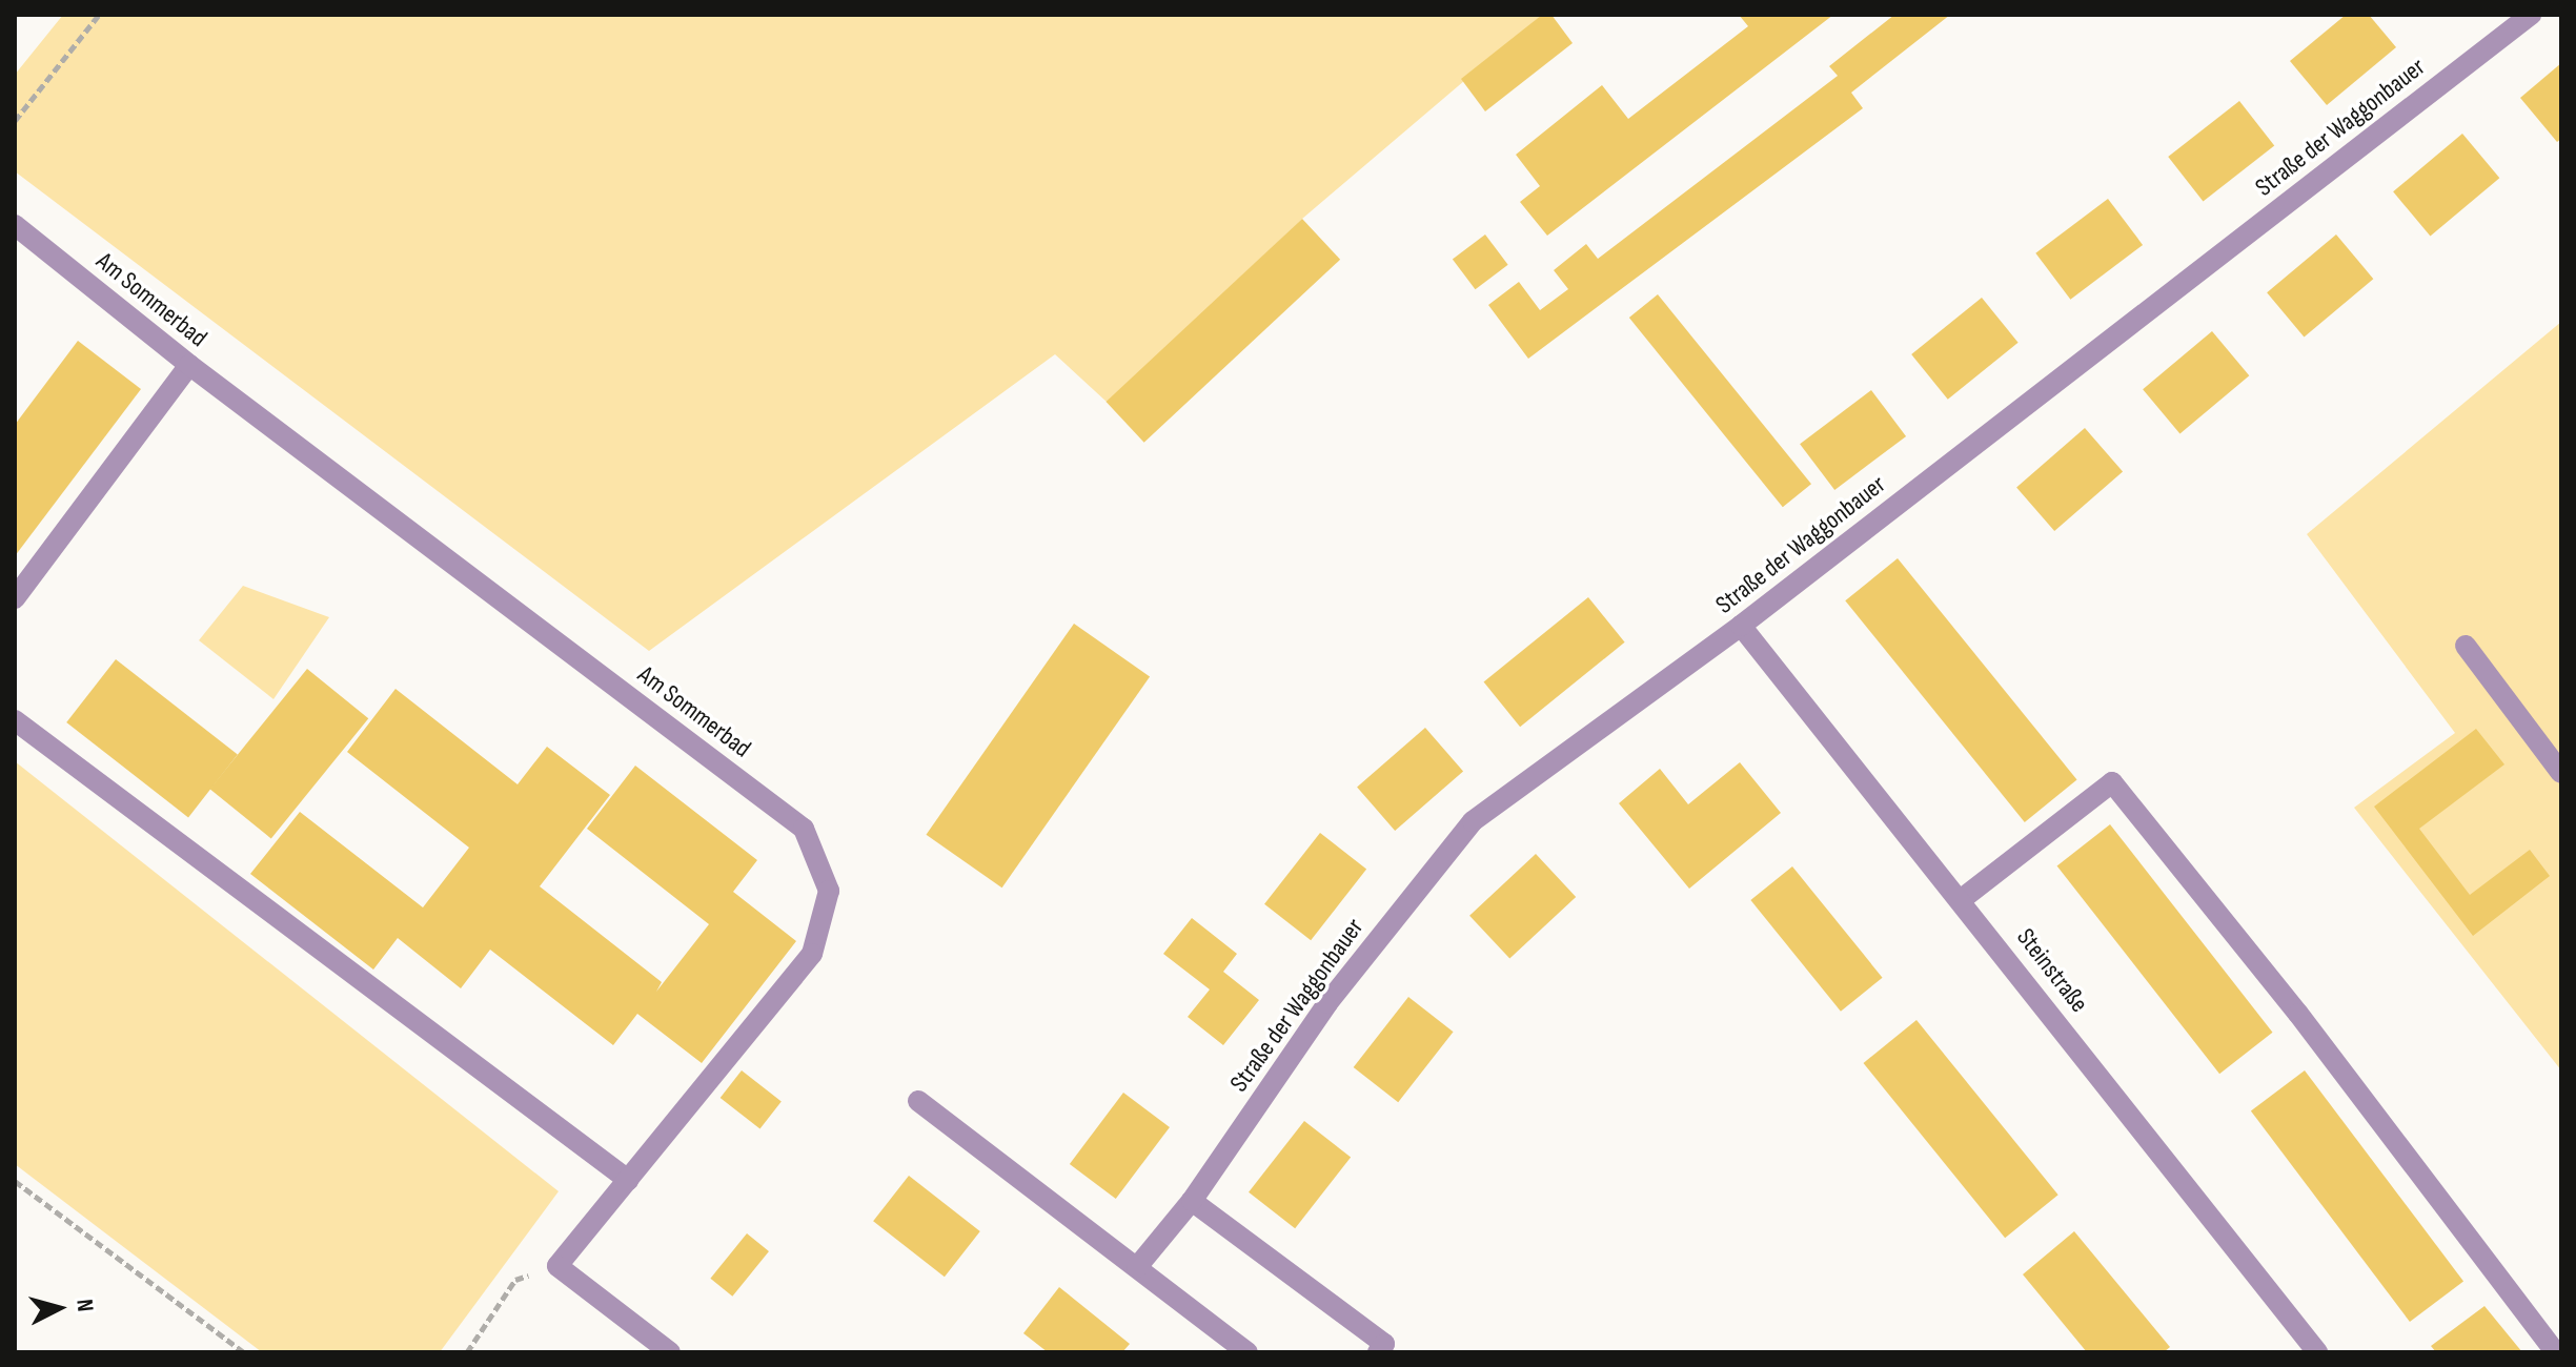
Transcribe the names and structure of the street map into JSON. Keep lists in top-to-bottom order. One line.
{"streets":{"street":["Straße der Waggonbauer","Am Sommerbad","Steinstraße"]},"crossings":[["Straße der Waggonbauer","Steinstraße"]],"north":"right"}
